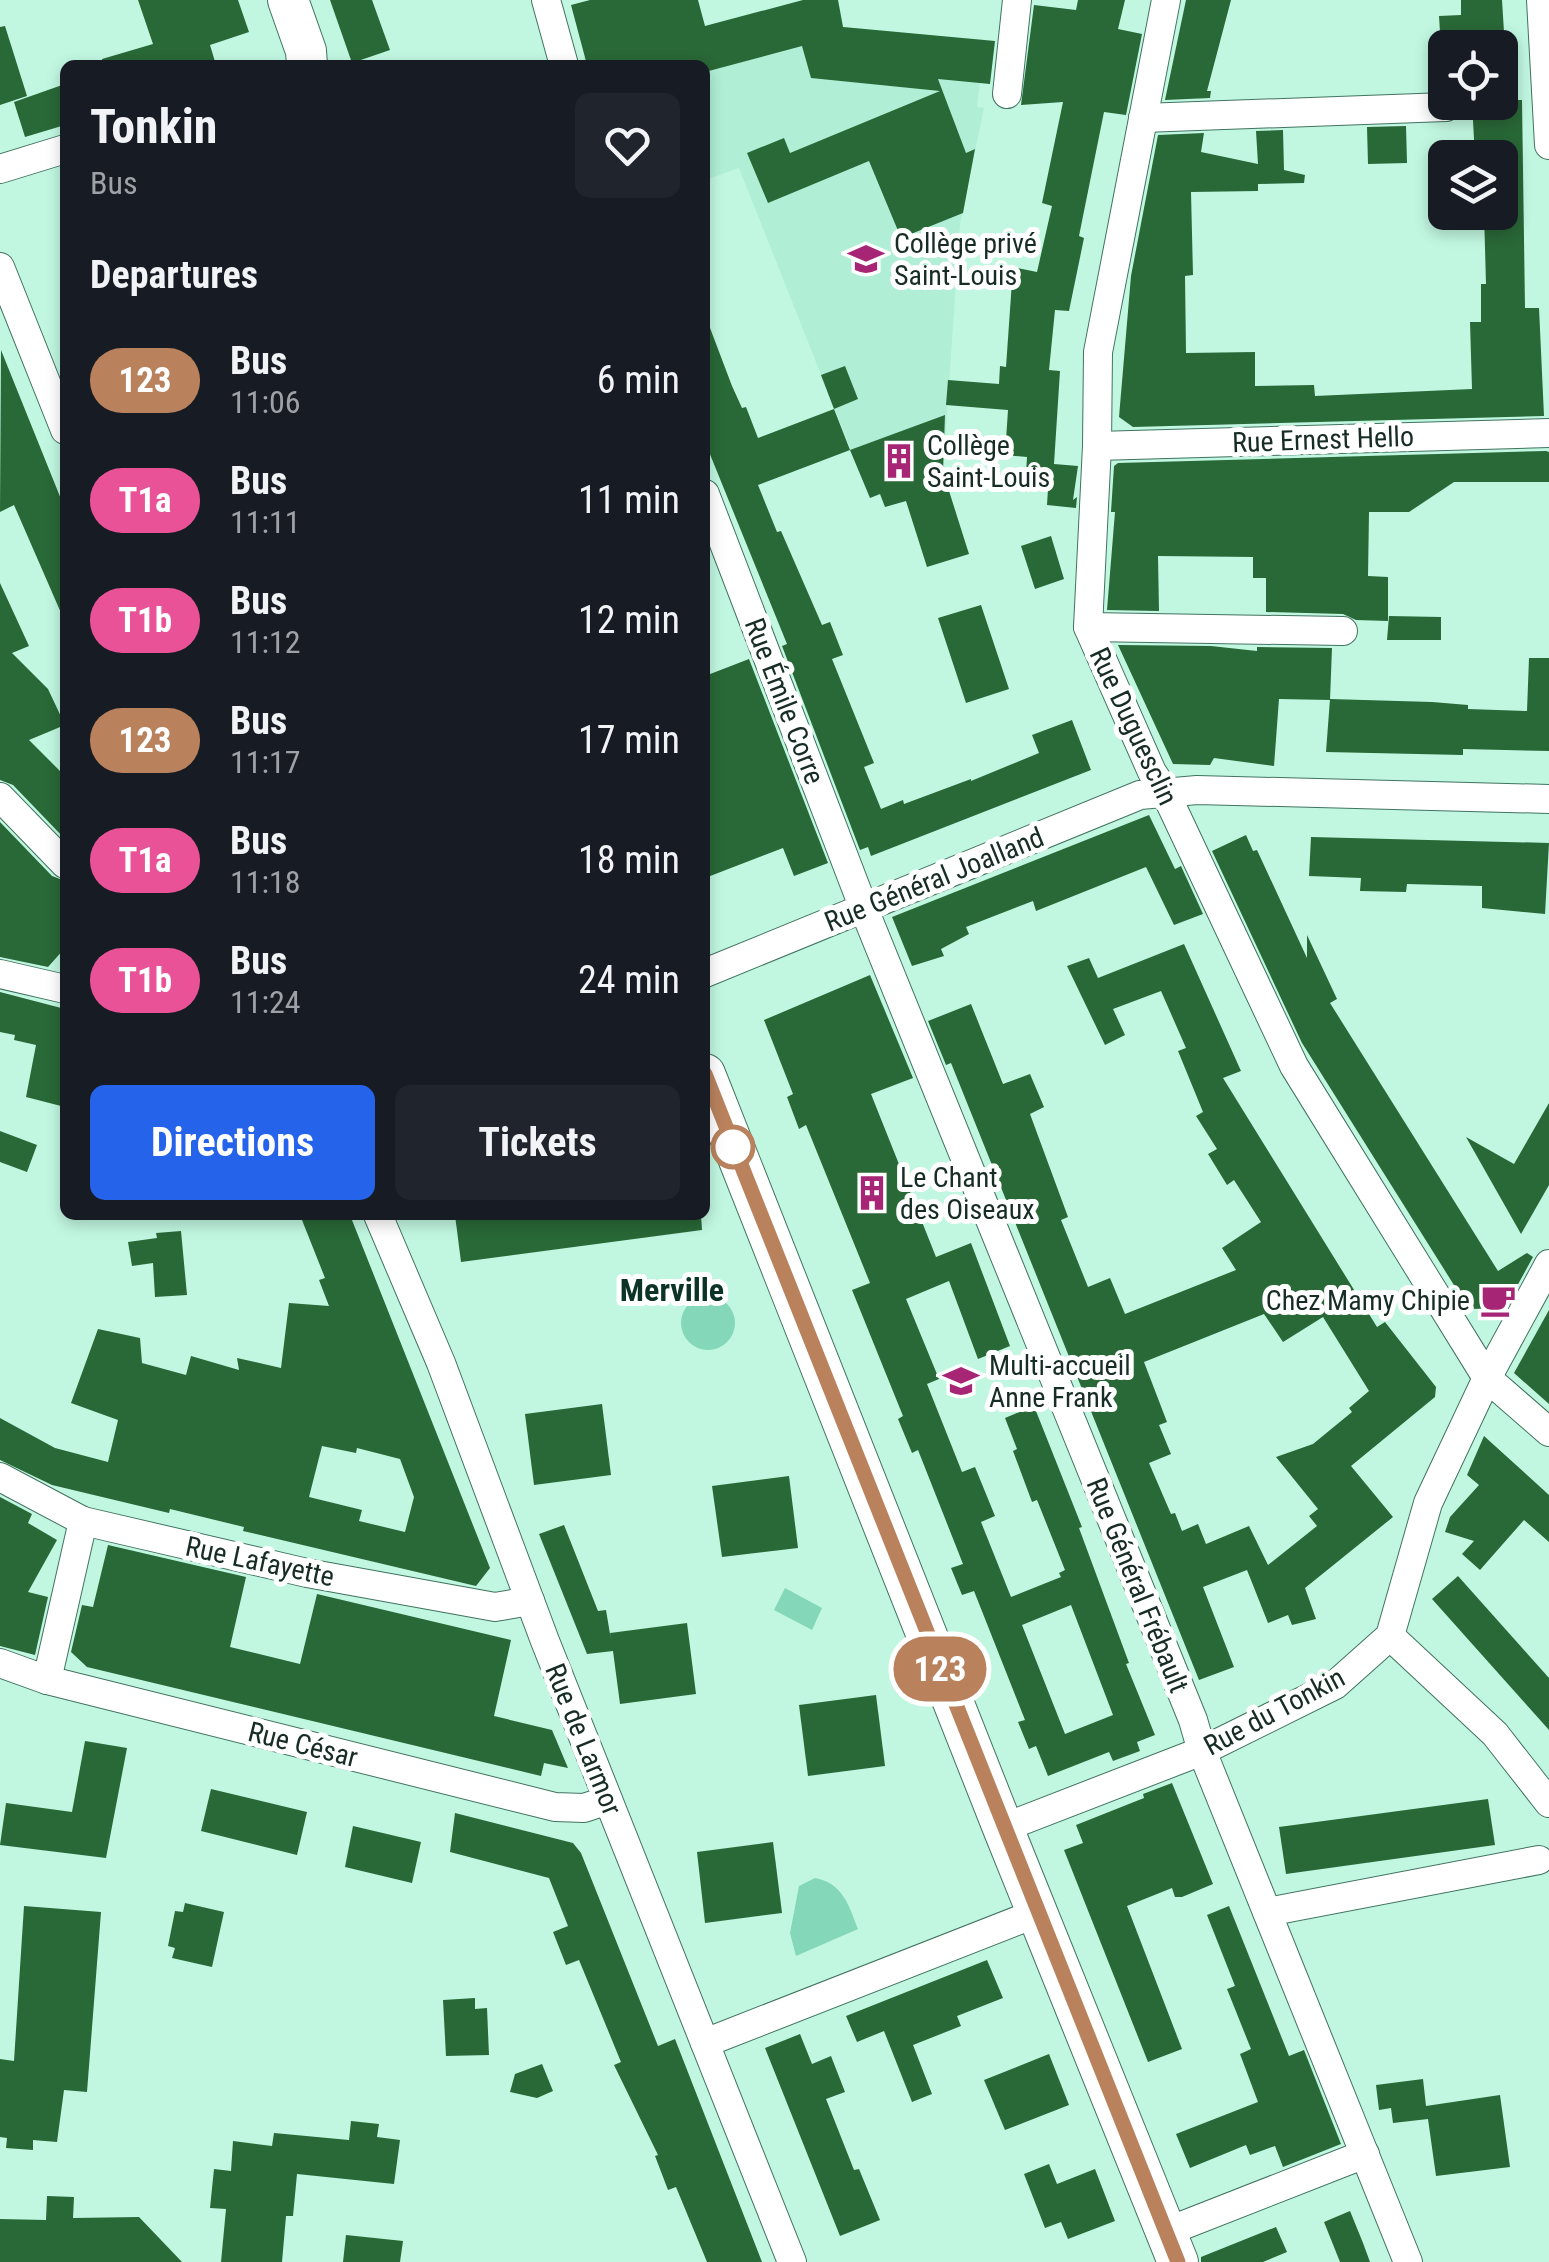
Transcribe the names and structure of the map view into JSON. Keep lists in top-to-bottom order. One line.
{"streets":{"street":["Rue Ernest Hello","Rue Émile Corre","Rue Duguesclin","Rue Général Joalland","Rue Lafayette","Rue Général Frébault","Rue du Tonkin","Rue de Larmor","Rue César"]},"crossings":[["Rue Ernest Hello","Rue Duguesclin"],["Rue Émile Corre","Rue Général Joalland"],["Rue Émile Corre","Rue Général Frébault"],["Rue Duguesclin","Rue Général Joalland"],["Rue Général Joalland","Rue Général Frébault"],["Rue Lafayette","Rue de Larmor"],["Rue Général Frébault","Rue du Tonkin"],["Rue de Larmor","Rue César"]],"districts":["Merville"],"places":{"school or university":["Collège privé Saint-Louis","Multi-accueil Anne Frank"],"building":["Collège Saint-Louis","Le Chant des Oiseaux"],"cafe":["Chez Mamy Chipie"]},"lines":["bus line 123"],"page":{"on_map":"123","heading":[["Tonkin","Bus"],"Departures"],"list":[{"mark":"123","name":"Bus","note":"11:06","value":"6 min"},{"mark":"T1a","name":"Bus","note":"11:11","value":"11 min"},{"mark":"T1b","name":"Bus","note":"11:12","value":"12 min"},{"mark":"123","name":"Bus","note":"11:17","value":"17 min"},{"mark":"T1a","name":"Bus","note":"11:18","value":"18 min"},{"mark":"T1b","name":"Bus","note":"11:24","value":"24 min"}],"buttons":["Directions","Tickets"]}}
